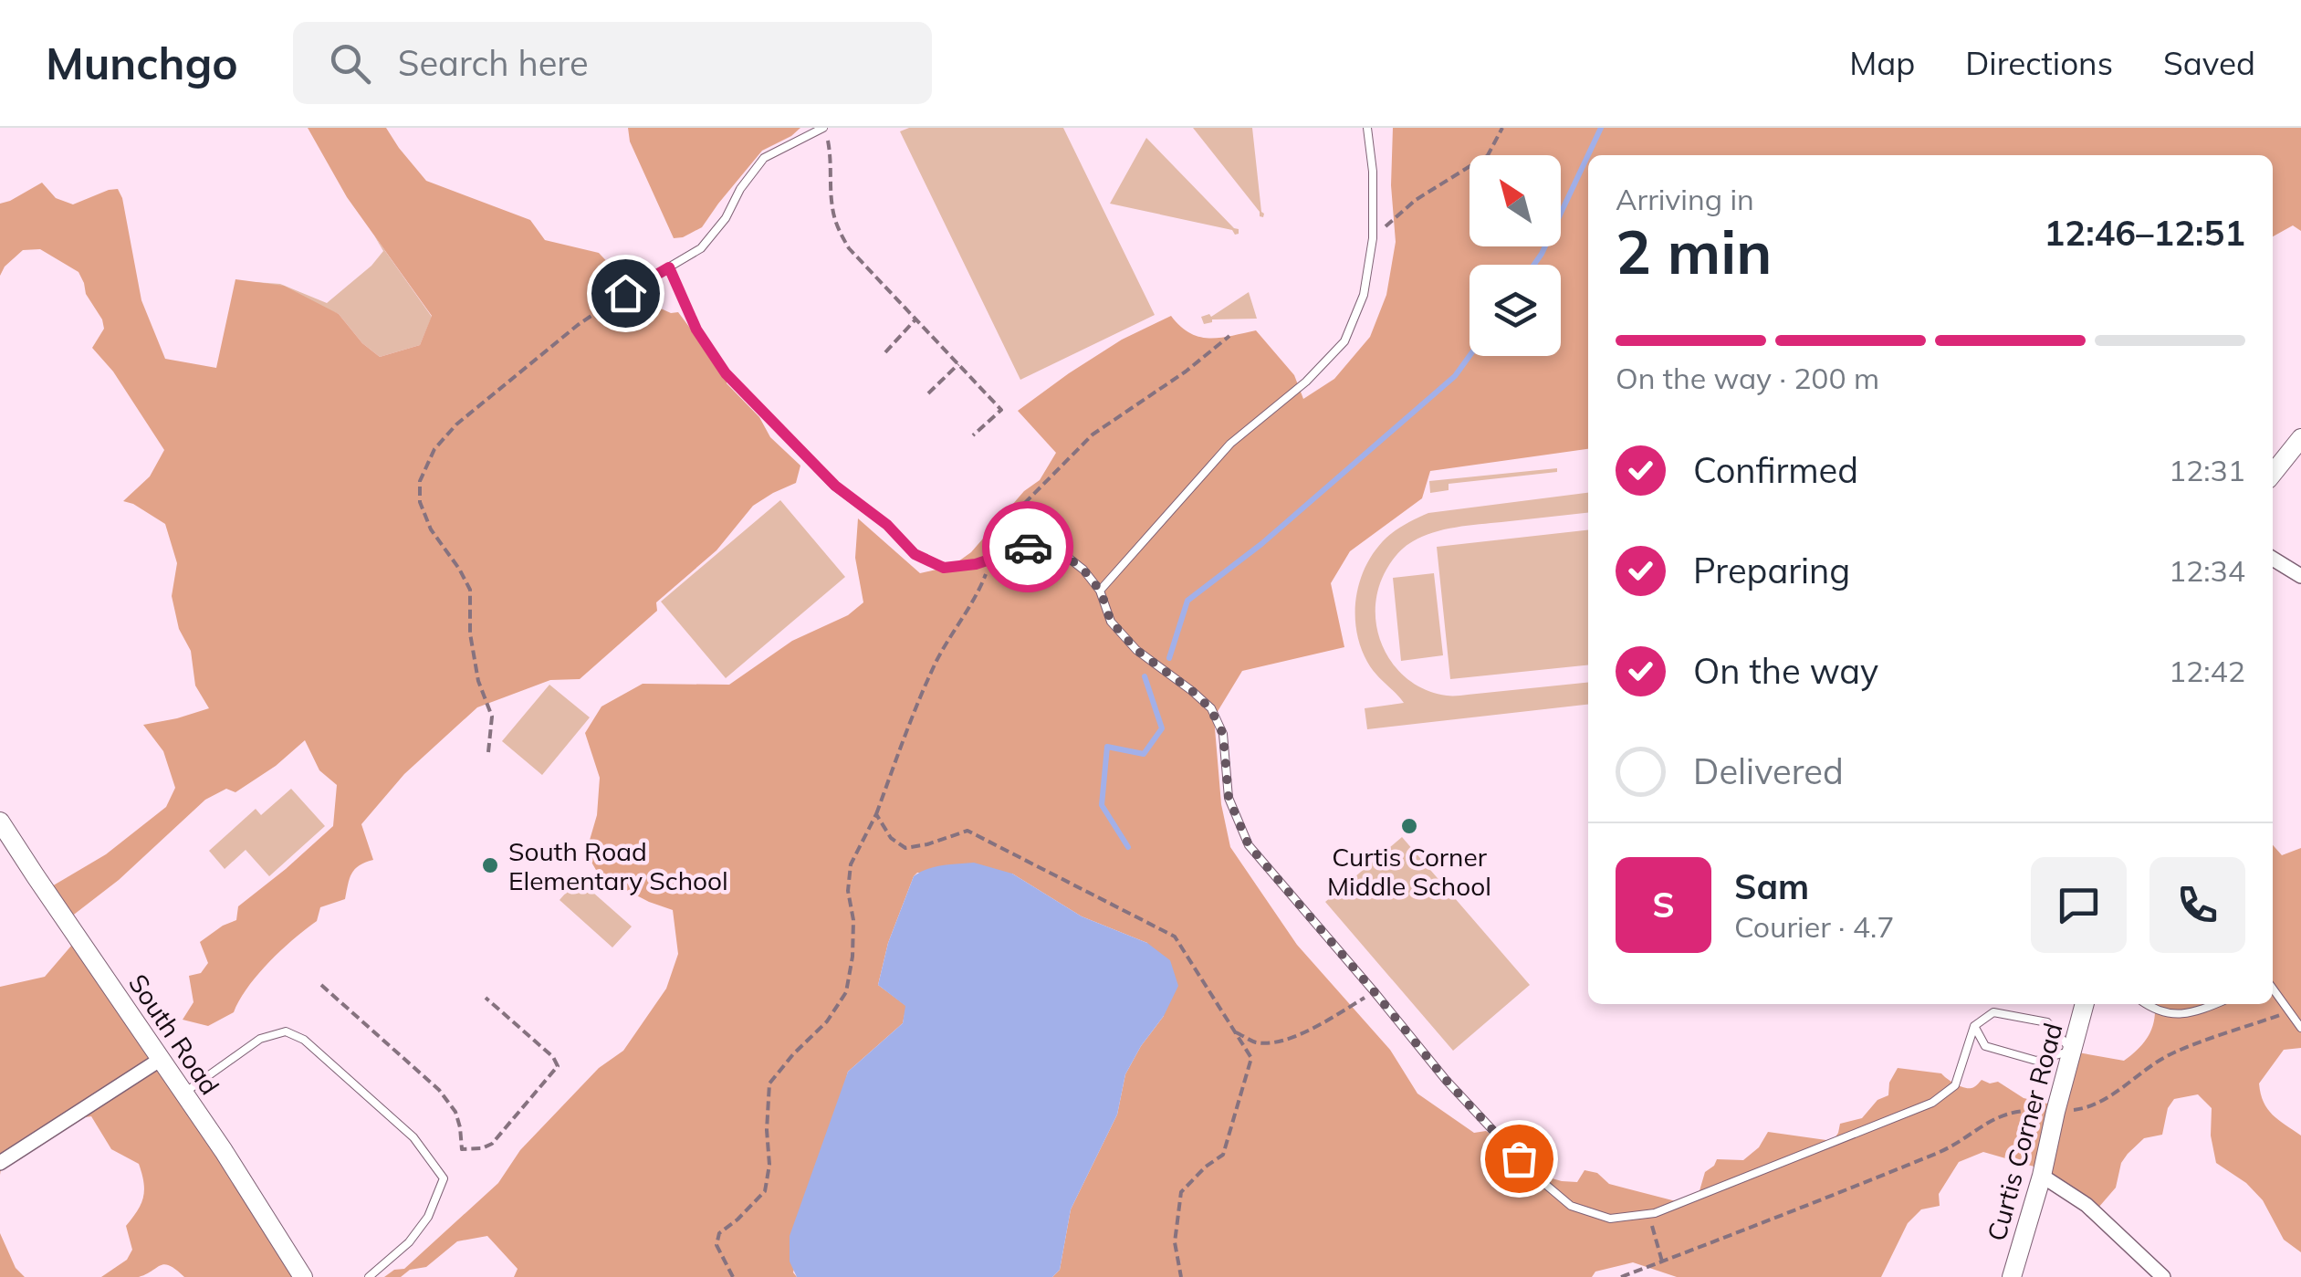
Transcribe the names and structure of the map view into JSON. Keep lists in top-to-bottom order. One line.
{"streets":{"street":["South Road","Curtis Corner Road"]},"places":["Curtis Corner Middle School","South Road Elementary School"],"north":"top left","page":{"header":"Munchgo","search":"Search here","nav":["Map","Directions","Saved"],"heading":["2 min","Arriving in","12:46–12:51"],"panel":["Sam","Courier · 4.7"],"bar":"On the way · 200 m","list":[["Confirmed","12:31"],["Preparing","12:34"],["On the way","12:42"],"Delivered"],"round":"S"}}
